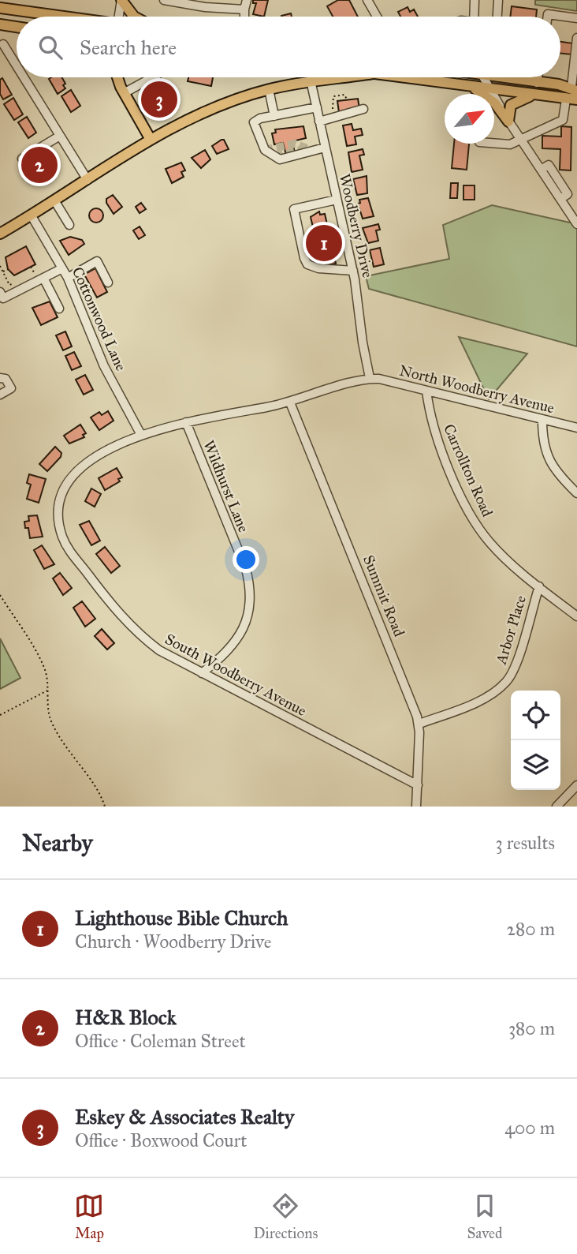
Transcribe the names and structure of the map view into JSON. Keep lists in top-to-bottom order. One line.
{"streets":{"street":["Woodberry Drive","Cottonwood Lane","North Woodberry Avenue","Carrollton Road","Wildhurst Lane","Summit Road","Arbor Place","South Woodberry Avenue"]},"crossings":[["Woodberry Drive","North Woodberry Avenue"],["Woodberry Drive","South Woodberry Avenue"],["Cottonwood Lane","South Woodberry Avenue"],["North Woodberry Avenue","Carrollton Road"],["North Woodberry Avenue","South Woodberry Avenue"],["Carrollton Road","Arbor Place"],["Wildhurst Lane","South Woodberry Avenue"],["Summit Road","Arbor Place"],["Summit Road","South Woodberry Avenue"]],"north":"top right","page":{"search":"Search here","pins":["3","2","1"],"heading":["Nearby","3 results"],"list":[{"mark":"1","name":"Lighthouse Bible Church","note":"Church · Woodberry Drive","value":"280 m"},{"mark":"2","name":"H&R Block","note":"Office · Coleman Street","value":"380 m"},{"mark":"3","name":"Eskey & Associates Realty","note":"Office · Boxwood Court","value":"400 m"}],"nav":["Map","Directions","Saved"]}}
